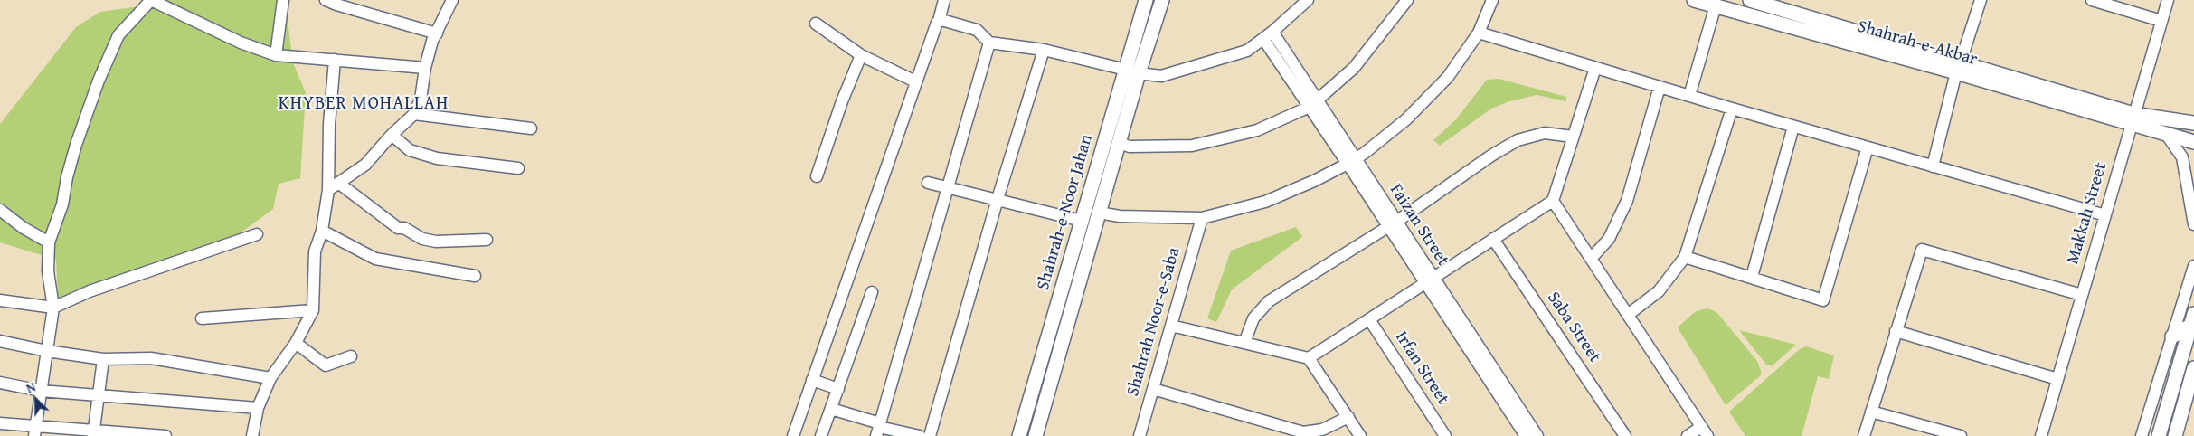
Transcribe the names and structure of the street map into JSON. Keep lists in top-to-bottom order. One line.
{"streets":{"main road":["Shahrah-e-Akbar","Shahrah-e-Noor Jahan"],"street":["Makkah Street","Faizan Street","Shahrah Noor-e-Saba","Saba Street","Irfan Street"]},"crossings":[["Shahrah-e-Akbar","Makkah Street"]],"districts":["KHYBER MOHALLAH"],"north":"top left"}
